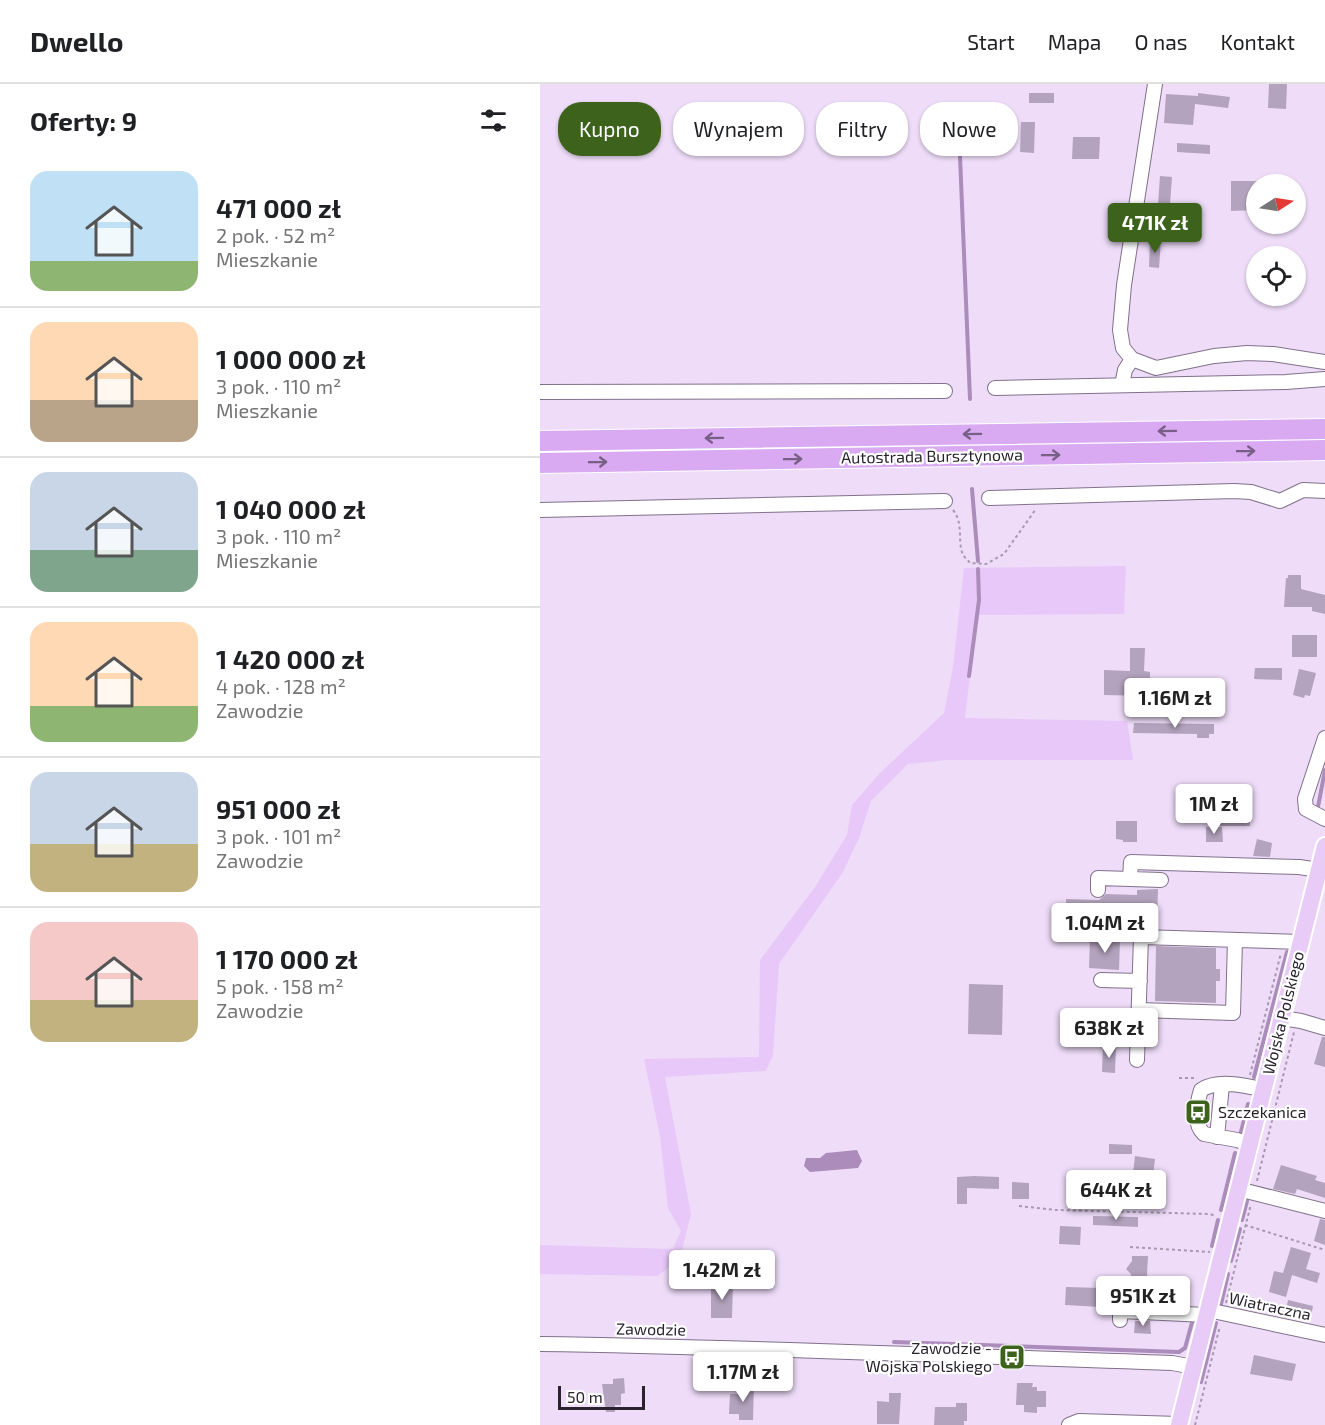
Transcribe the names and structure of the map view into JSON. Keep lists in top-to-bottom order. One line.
{"streets":{"highway":["Autostrada Bursztynowa"],"main road":["Wojska Polskiego"],"street":["Wiatraczna","Zawodzie"]},"crossings":[["Wojska Polskiego","Wiatraczna"],["Wojska Polskiego","Zawodzie"]],"places":{"bus stop":["Szczekanica","Zawodzie - Wojska Polskiego"]},"scale_bar":"50 m","north":"right","page":{"header":"Dwello","nav":["Start","Mapa","O nas","Kontakt"],"heading":"Oferty: 9","chip":["Kupno","Wynajem","Filtry","Nowe"],"list":[{"name":"471 000 zł","note":"2 pok. · 52 m² · Mieszkanie"},{"name":"1 000 000 zł","note":"3 pok. · 110 m² · Mieszkanie"},{"name":"1 040 000 zł","note":"3 pok. · 110 m² · Mieszkanie"},{"name":"1 420 000 zł","note":"4 pok. · 128 m² · Zawodzie"},{"name":"951 000 zł","note":"3 pok. · 101 m² · Zawodzie"},{"name":"1 170 000 zł","note":"5 pok. · 158 m² · Zawodzie"}],"price":["471K zł","1.16M zł","1M zł","1.04M zł","638K zł","644K zł","1.42M zł","951K zł","1.17M zł"],"scale":"50 m"}}
